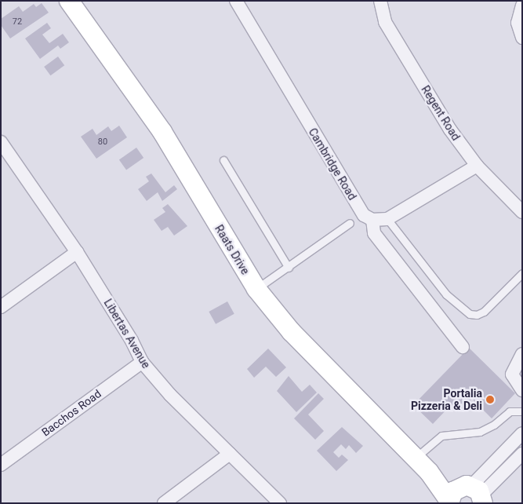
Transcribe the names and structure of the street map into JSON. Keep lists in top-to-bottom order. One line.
{"streets":{"street":["Regent Road","Cambridge Road","Raats Drive","Libertas Avenue","Bacchos Road"]},"crossings":[["Libertas Avenue","Bacchos Road"]],"places":["Portalia Pizzeria & Deli"],"house_numbers":["72","80"]}
